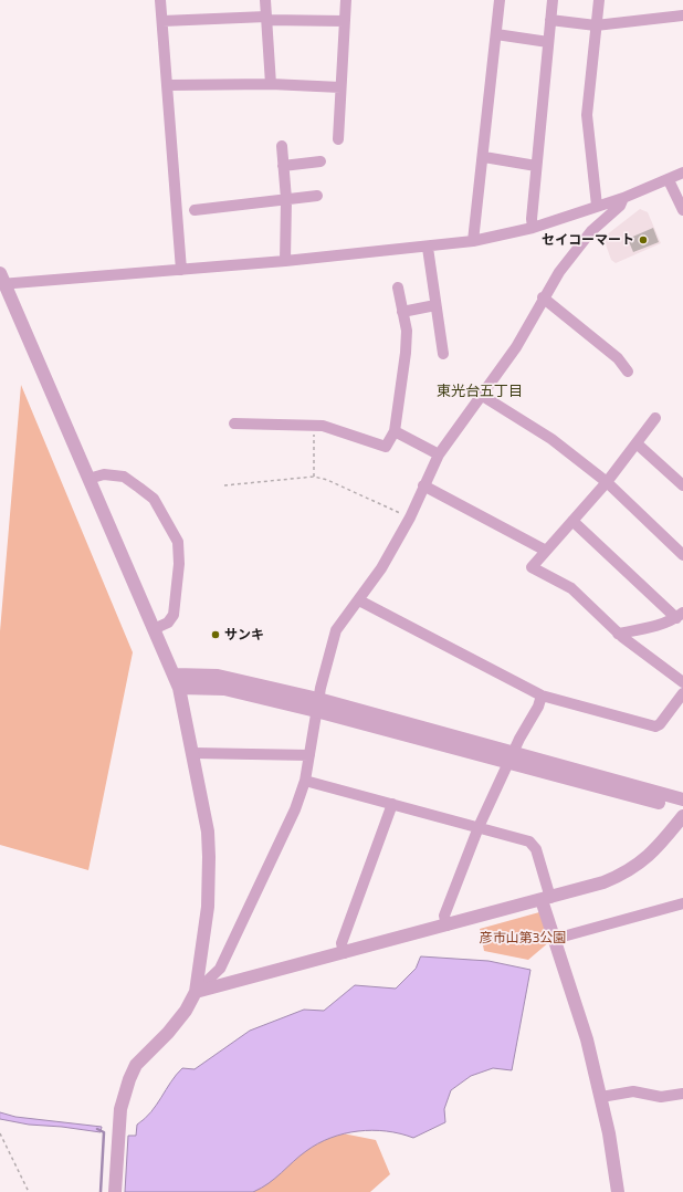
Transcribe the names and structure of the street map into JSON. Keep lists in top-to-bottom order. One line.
{"districts":["東光台五丁目"],"parks":["彦市山第3公園"],"places":["セイコーマート","サンキ"]}
